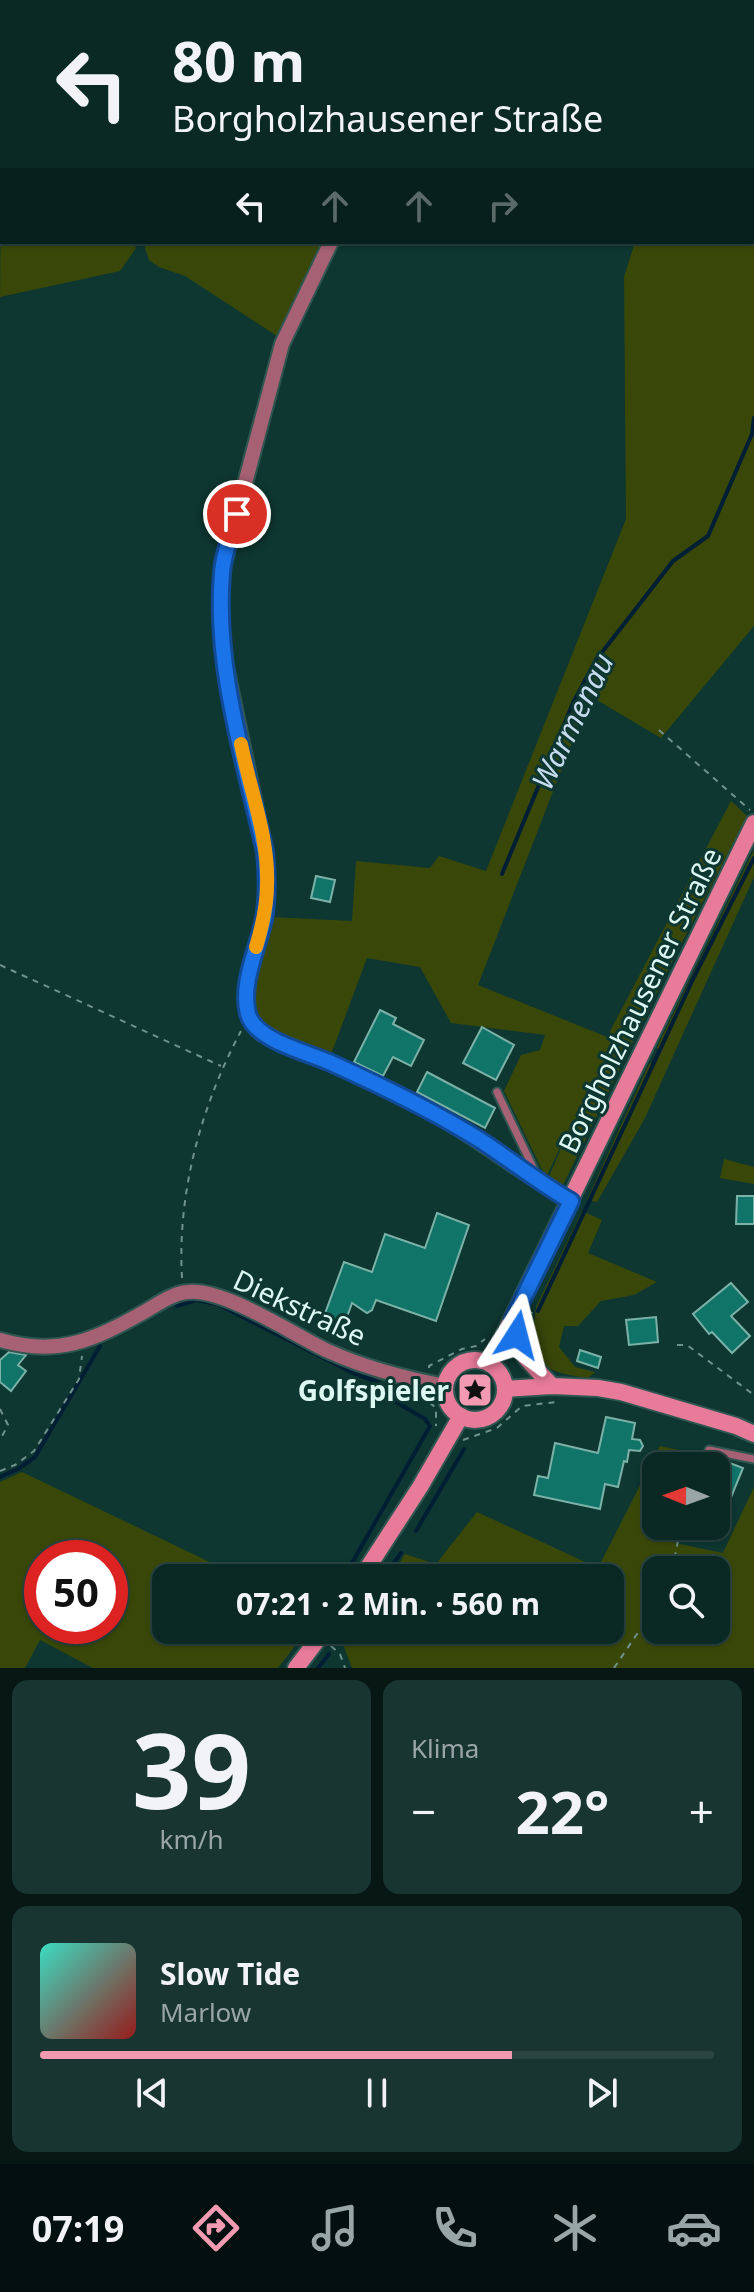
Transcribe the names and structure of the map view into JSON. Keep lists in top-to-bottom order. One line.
{"streets":{"main road":["Borgholzhausener Straße"],"street":["Diekstraße"]},"crossings":[["Borgholzhausener Straße","Diekstraße"]],"water":["Warmenau"],"places":{"place":["Golfspieler"]},"north":"left","page":{"turn":["80 m","Borgholzhausener Straße"],"limit":"50","trip":"07:21 · 2 Min. · 560 m","tile":[["39","km/h"],"Klima"],"heat":["−","22°","+"],"song":["Slow Tide","Marlow"],"tabs":"07:19"}}
